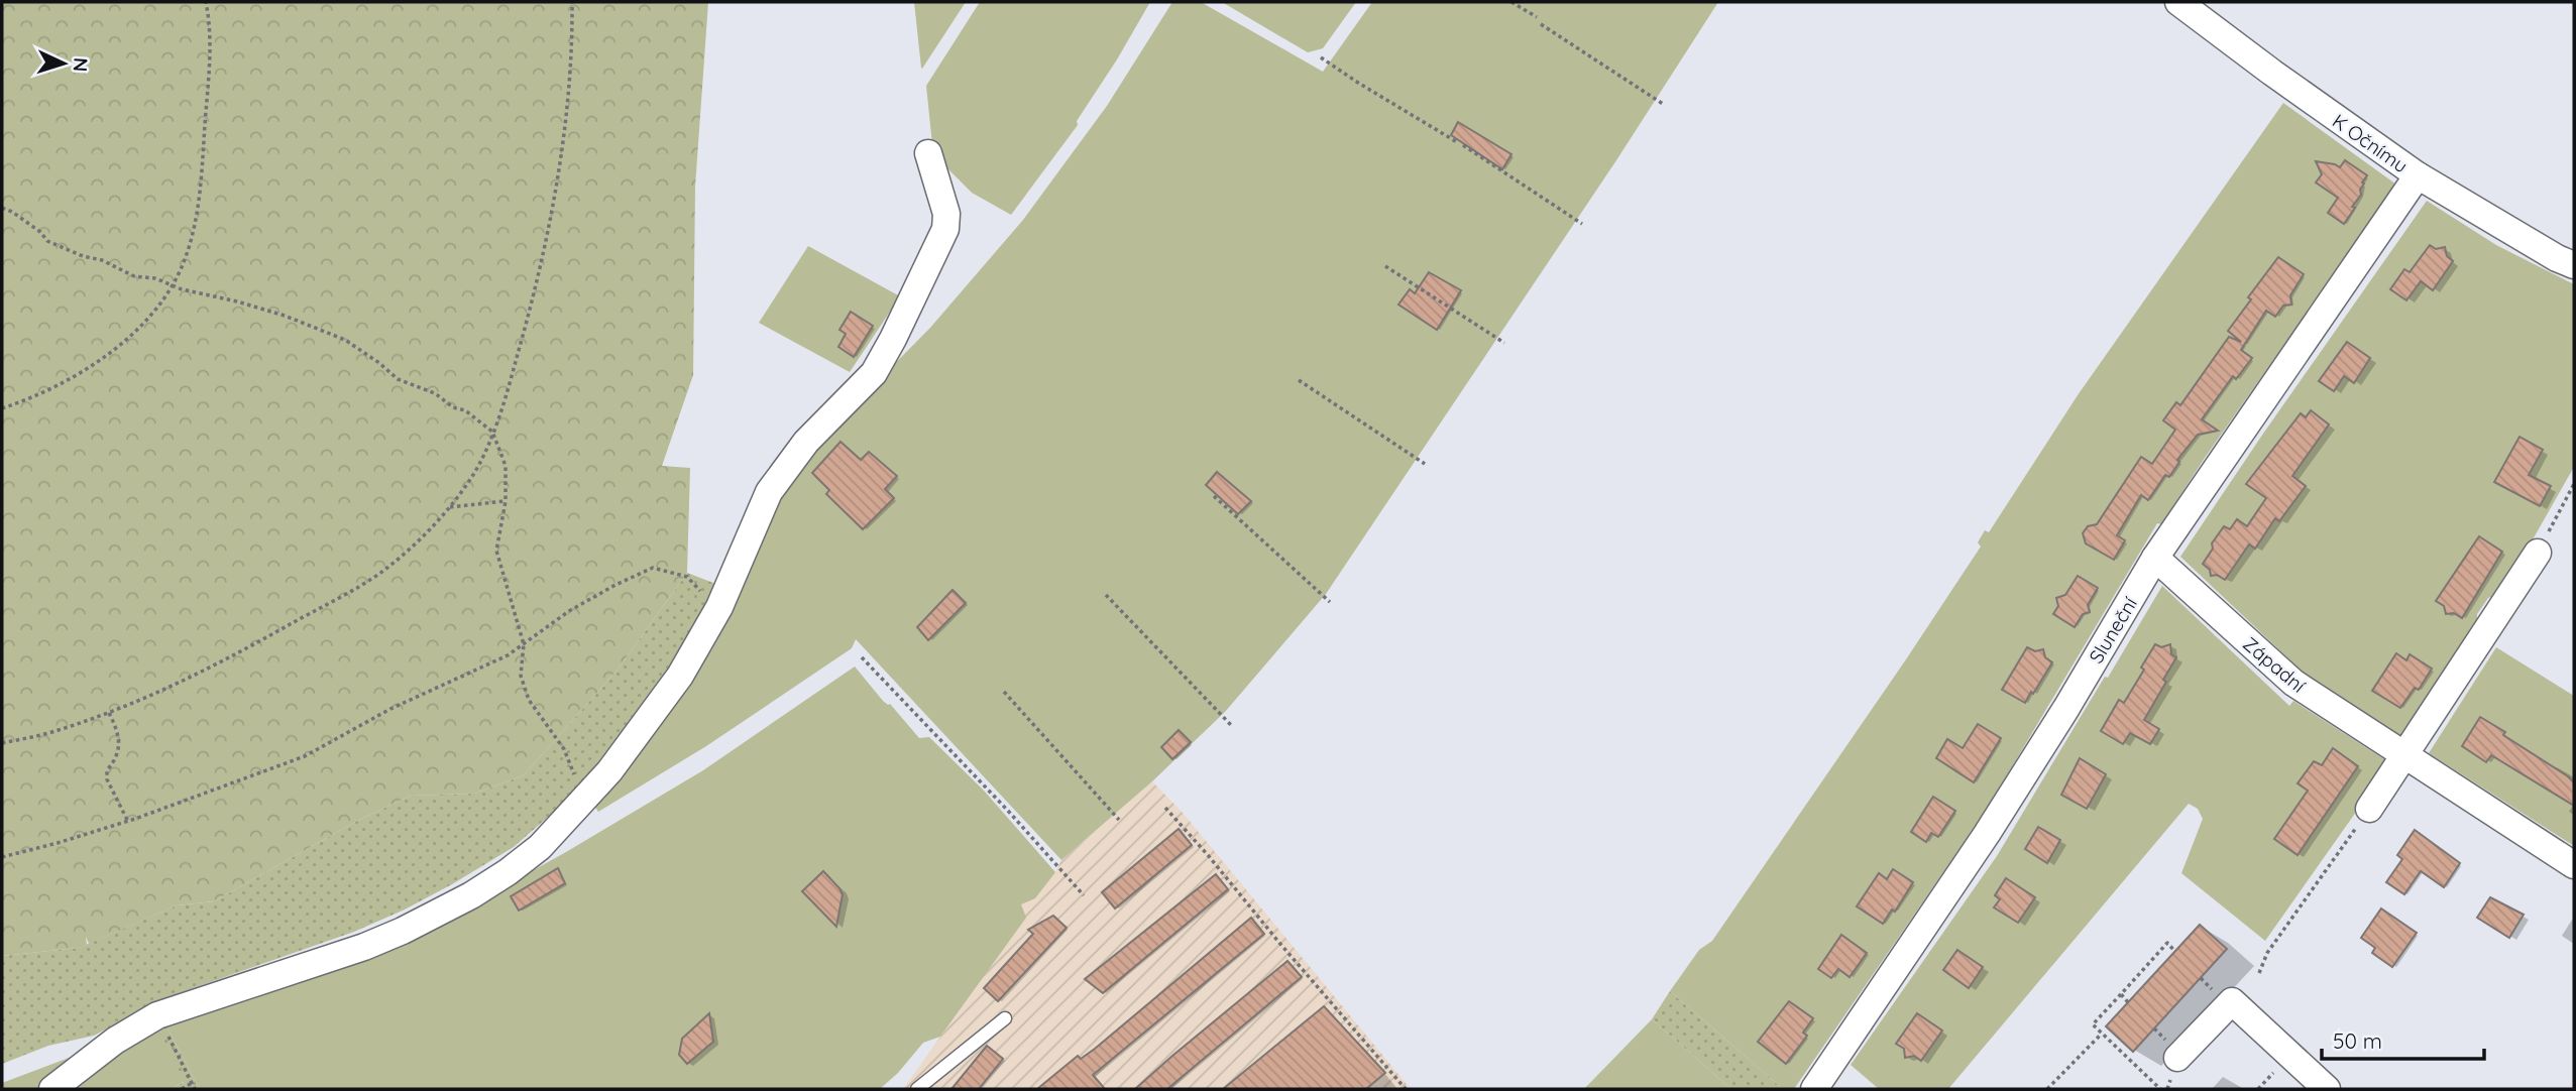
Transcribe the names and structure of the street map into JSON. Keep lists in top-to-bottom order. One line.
{"streets":{"street":["K Očnímu","Sluneční","Západní"]},"crossings":[["K Očnímu","Sluneční"],["Sluneční","Západní"]],"scale_bar":"50 m","north":"right"}
